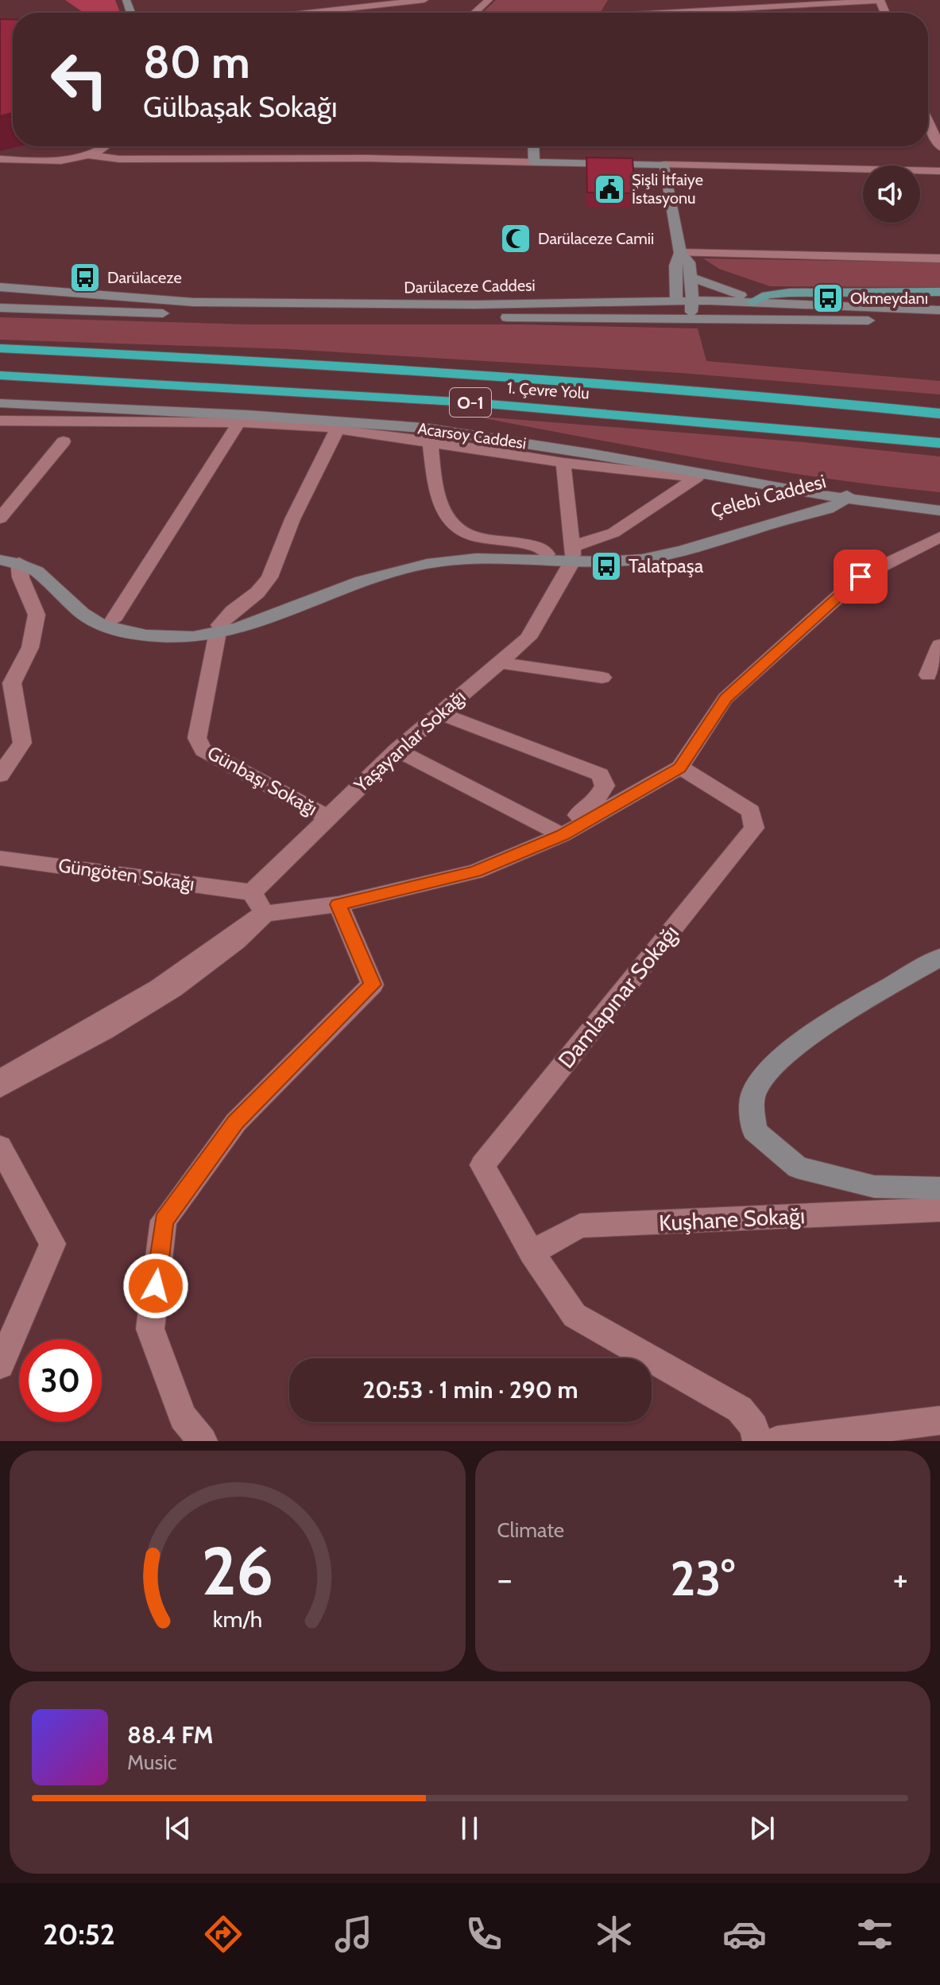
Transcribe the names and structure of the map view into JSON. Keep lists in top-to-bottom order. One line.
{"streets":{"highway":["1. Çevre Yolu","O-1"],"main road":["Darülaceze Caddesi","Acarsoy Caddesi","Çelebi Caddesi"],"street":["Yaşayanlar Sokağı","Günbaşı Sokağı","Güngöten Sokağı","Damlapınar Sokağı","Kuşhane Sokağı"]},"crossings":[["Acarsoy Caddesi","Çelebi Caddesi"],["Çelebi Caddesi","Yaşayanlar Sokağı"],["Çelebi Caddesi","Günbaşı Sokağı"],["Yaşayanlar Sokağı","Günbaşı Sokağı"],["Yaşayanlar Sokağı","Güngöten Sokağı"],["Damlapınar Sokağı","Kuşhane Sokağı"]],"places":{"public building":["Şişli İtfaiye İstasyonu"],"mosque":["Darülaceze Camii"],"bus stop":["Darülaceze","Okmeydanı","Talatpaşa"]},"page":{"turn":["80 m","Gülbaşak Sokağı"],"limit":"30","trip":"20:53 · 1 min · 290 m","tile":"Climate","heat":["−","23°","+"],"song":["88.4 FM","Music"],"tabs":"20:52","gauge":["26","km/h"]}}
